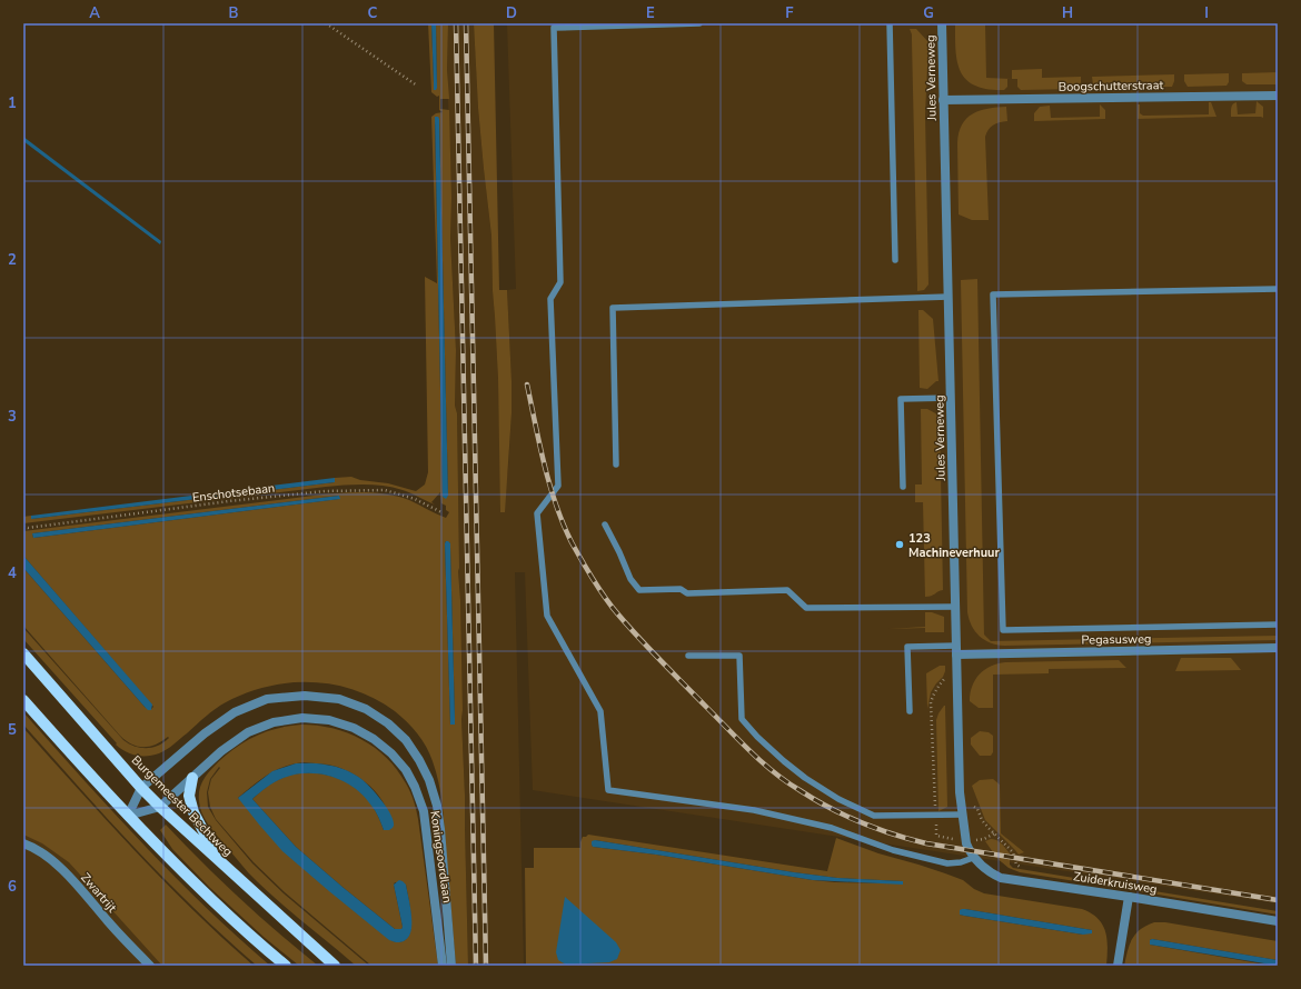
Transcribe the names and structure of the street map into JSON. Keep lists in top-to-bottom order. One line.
{"streets":{"main road":["Burgemeester Bechtweg"],"street":["Jules Verneweg","Boogschutterstraat","Pegasusweg","Koningsoordlaan","Zuiderkruisweg","Zwartrijt"],"path":["Enschotsebaan"]},"crossings":[["Jules Verneweg","Boogschutterstraat"],["Jules Verneweg","Pegasusweg"],["Jules Verneweg","Zuiderkruisweg"],["Burgemeester Bechtweg","Koningsoordlaan"]],"places":["123 Machineverhuur"],"grid":{"columns":["A","B","C","D","E","F","G","H","I"],"rows":["1","2","3","4","5","6"]}}
